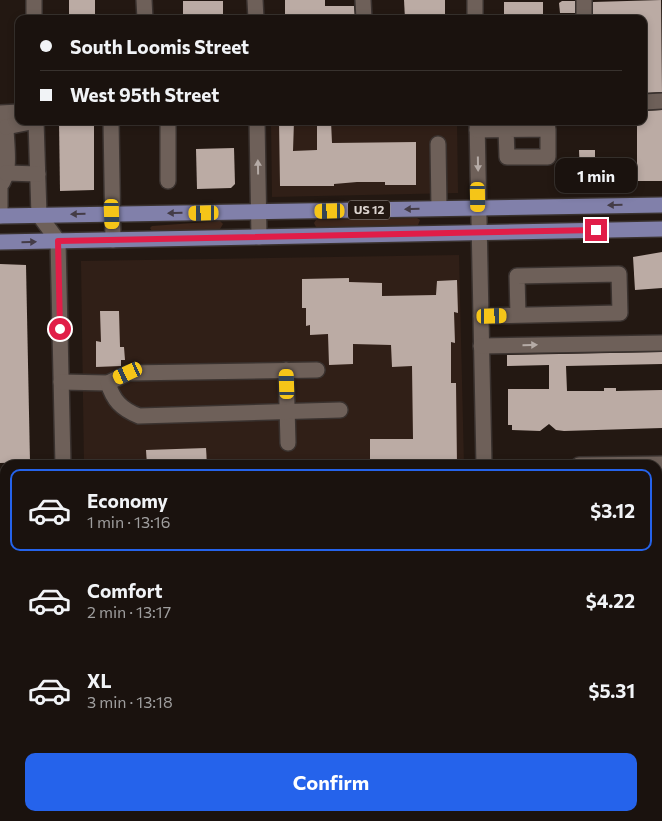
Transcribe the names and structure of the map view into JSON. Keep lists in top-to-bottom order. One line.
{"streets":{"main road":["US 12"]},"page":{"banner":["South Loomis Street","West 95th Street"],"bubble":"1 min","list":[{"name":"Economy","note":"1 min · 13:16","value":"$3.12"},{"name":"Comfort","note":"2 min · 13:17","value":"$4.22"},{"name":"XL","note":"3 min · 13:18","value":"$5.31"}],"buttons":"Confirm"}}
